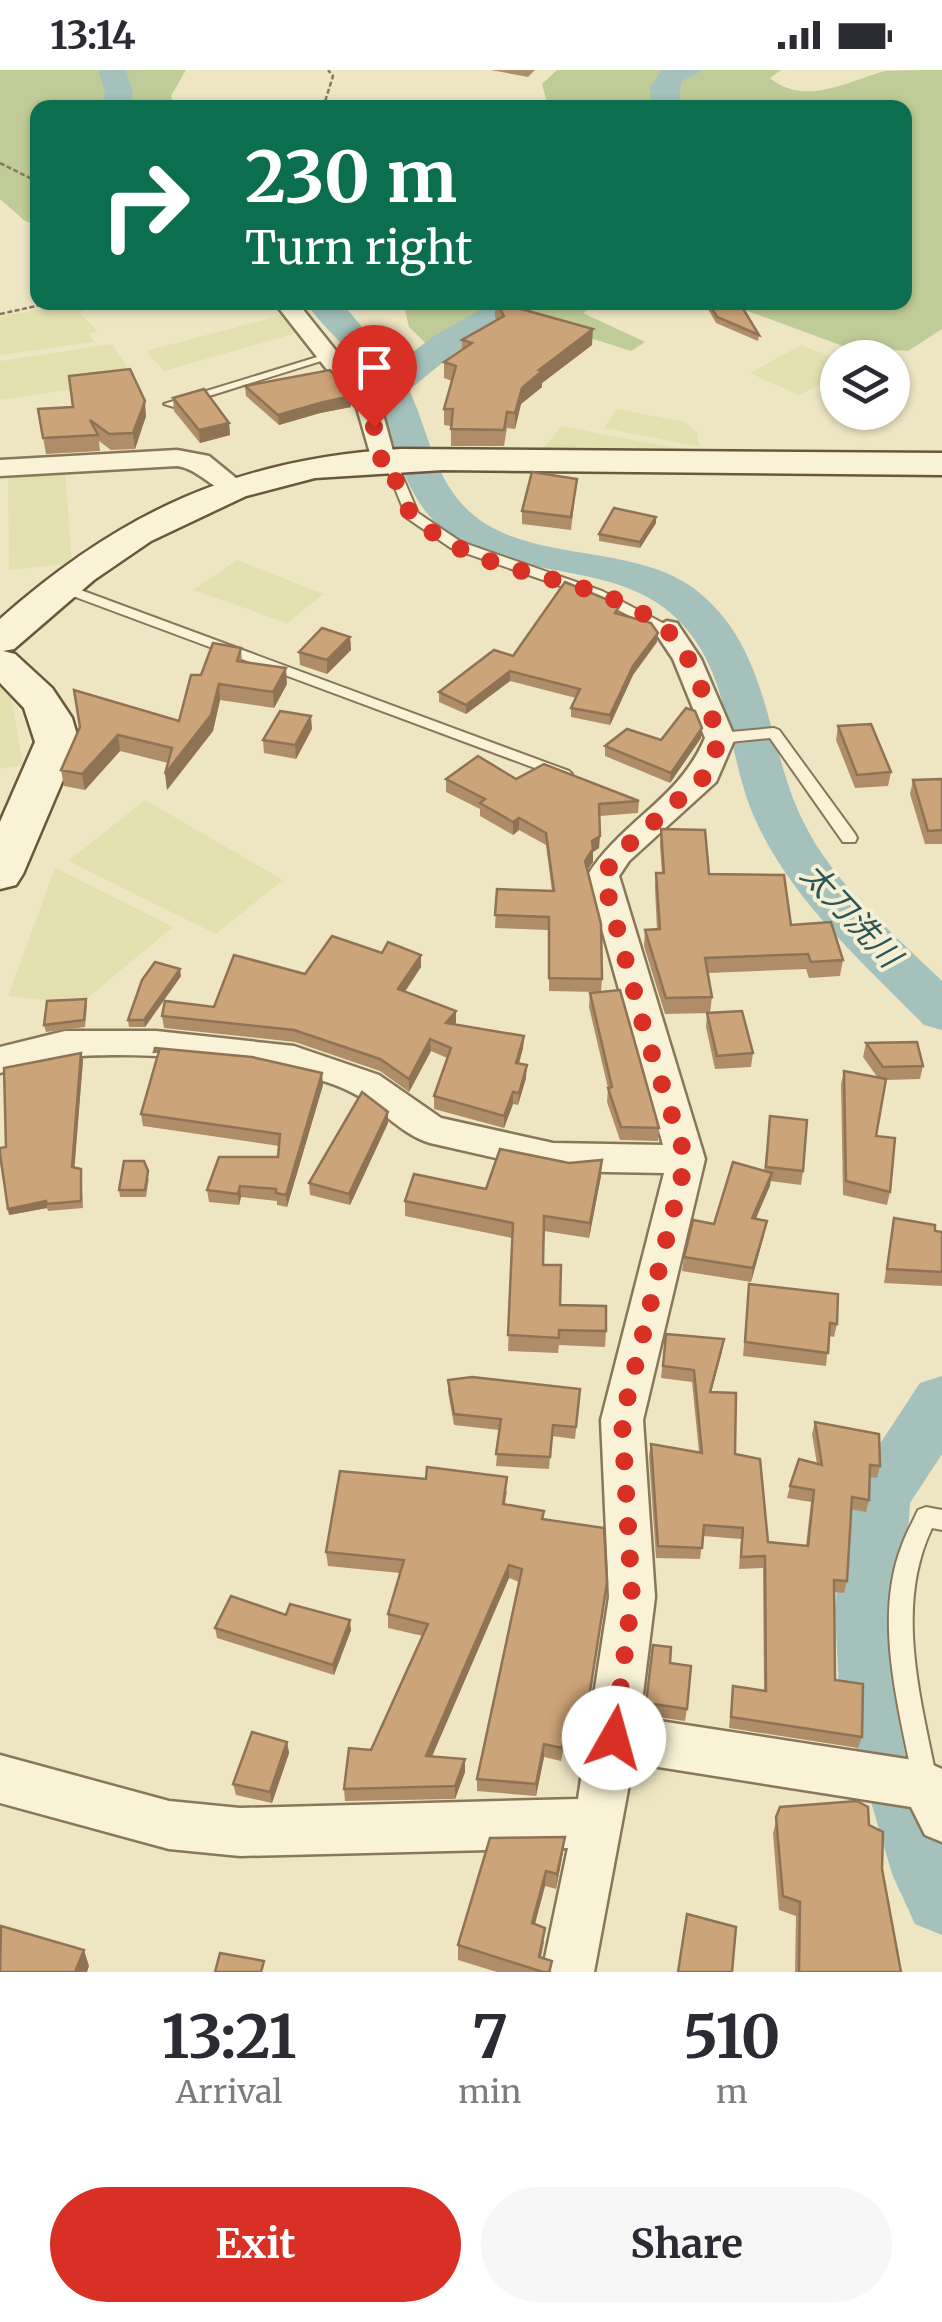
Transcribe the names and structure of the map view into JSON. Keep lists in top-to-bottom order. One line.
{"water":["太刀洗川"],"page":{"status":"13:14","turn":["230 m","Turn right"],"eta":["13:21","Arrival","7","min","510","m"],"buttons":["Exit","Share"]}}
